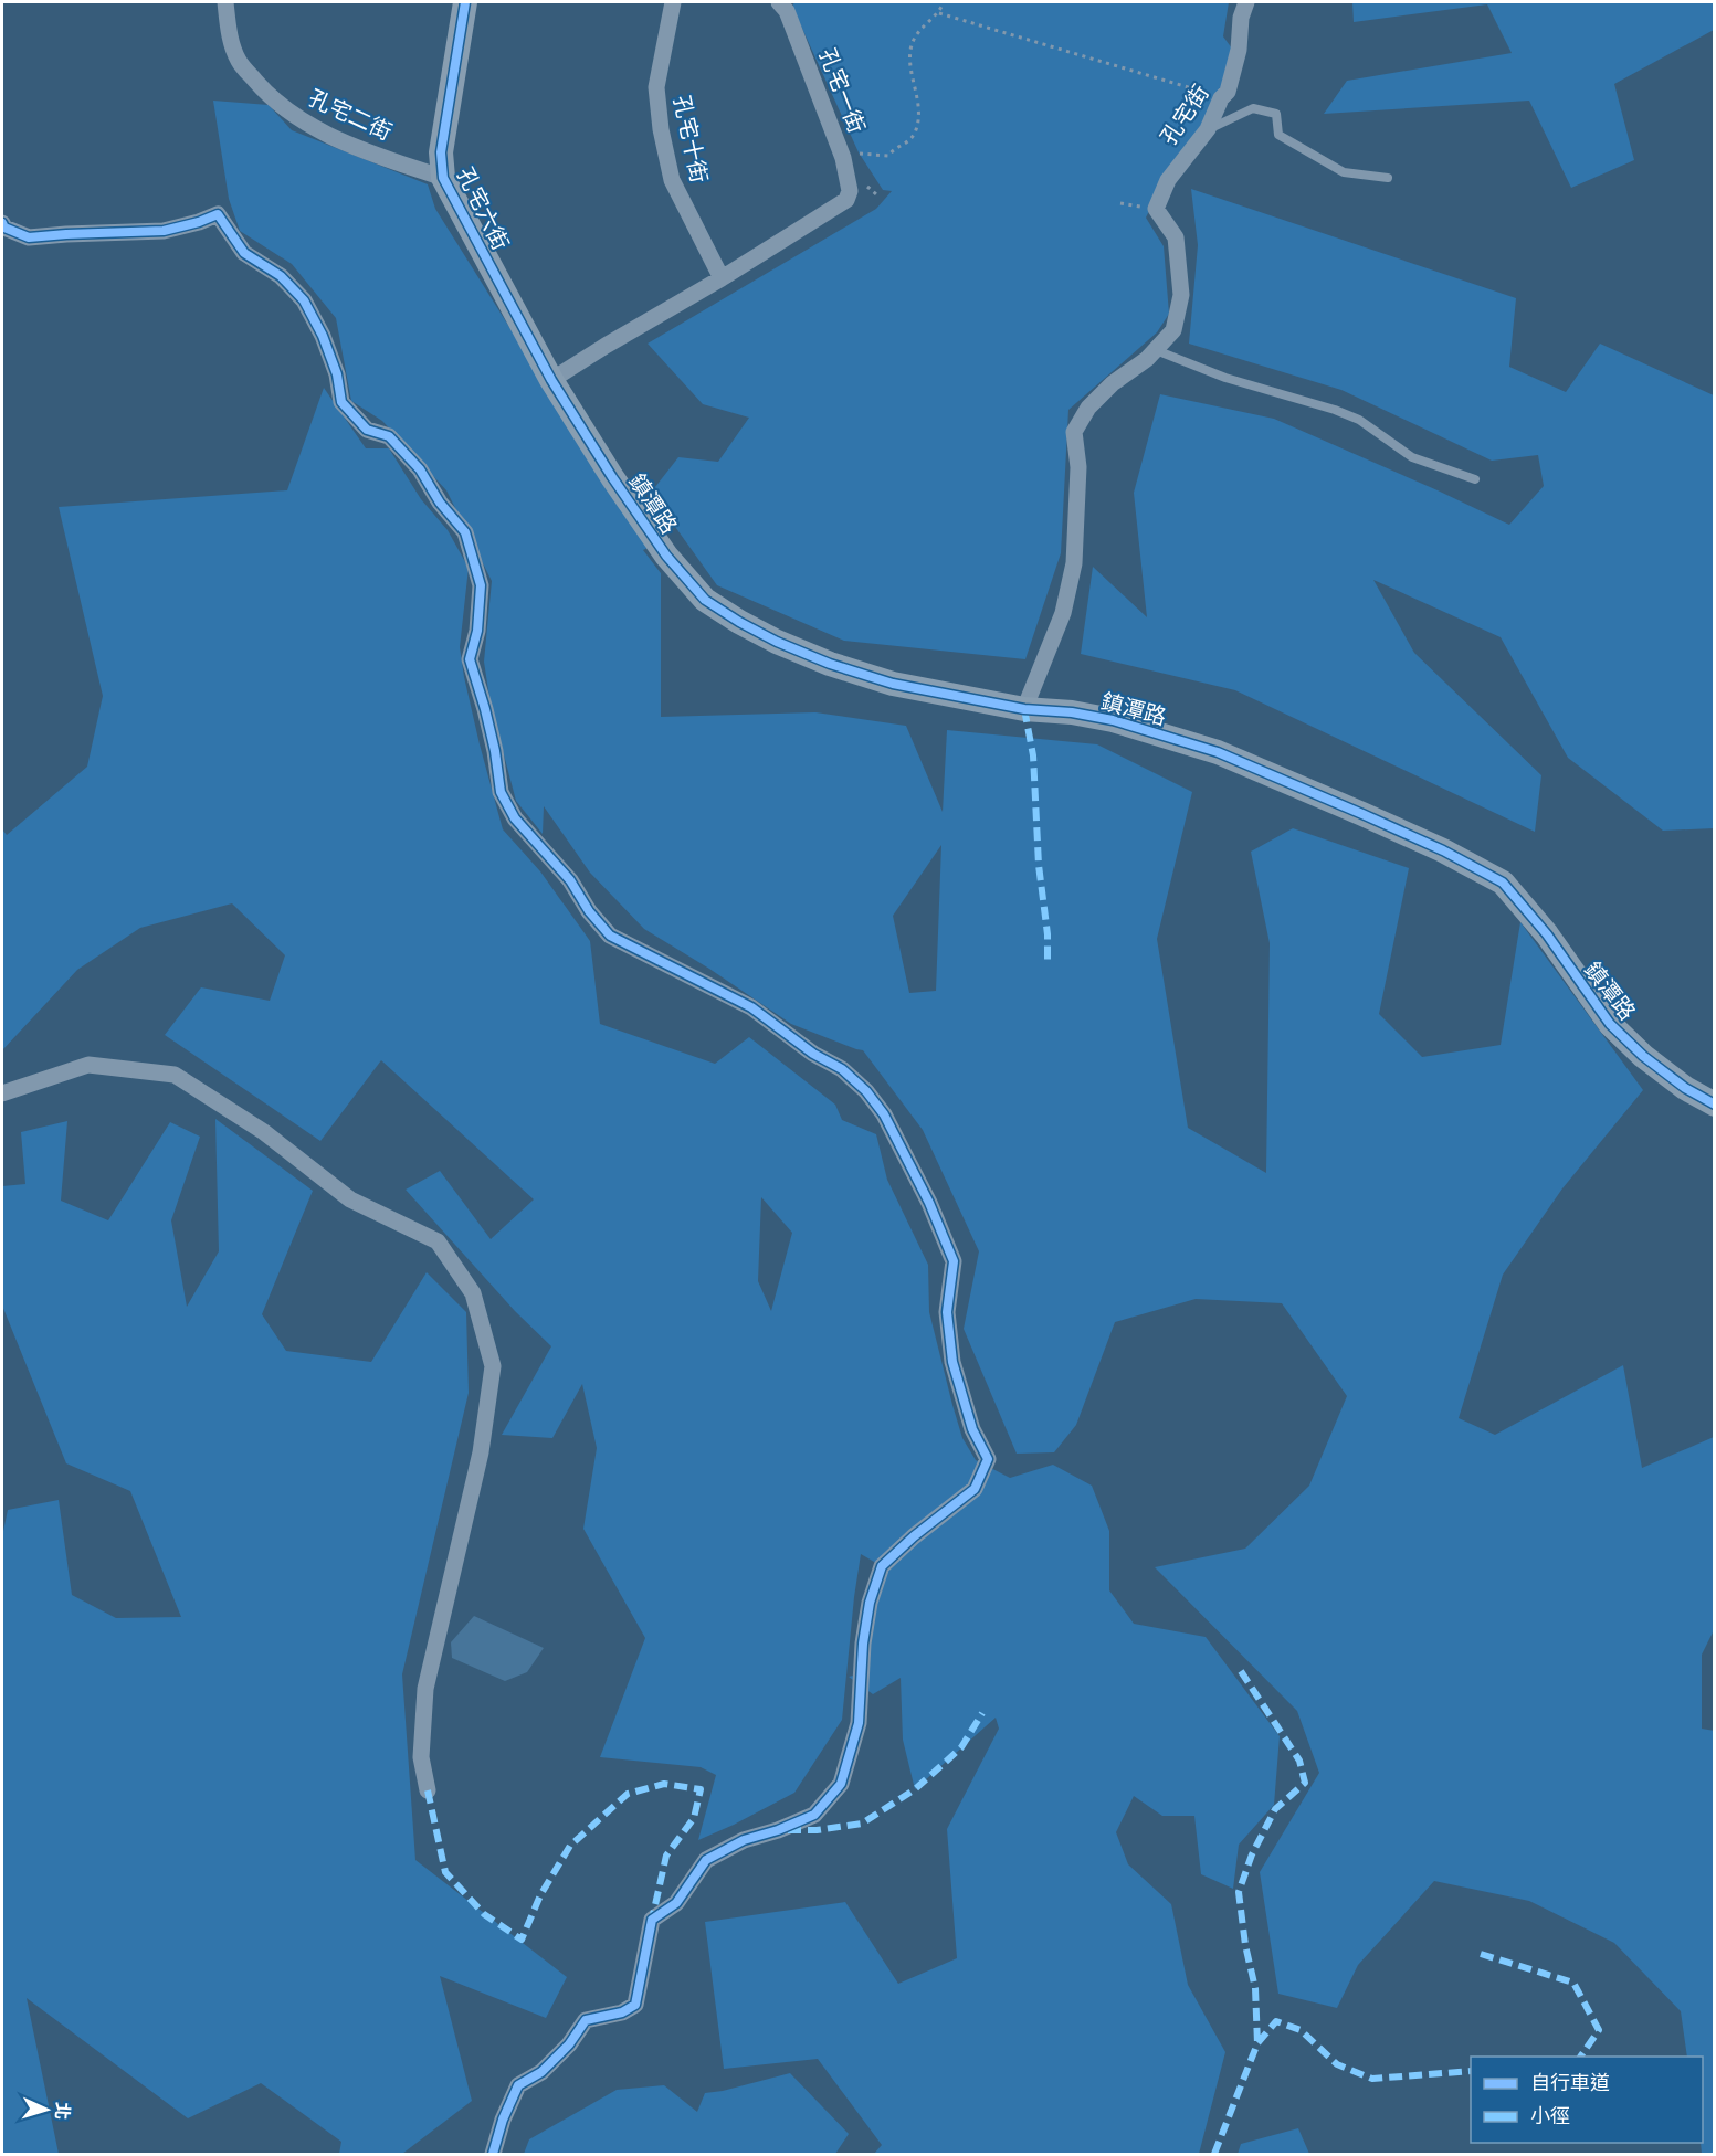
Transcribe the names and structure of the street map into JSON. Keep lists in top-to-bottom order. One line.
{"streets":{"street":["孔宅一街","孔宅二街","孔宅街","孔宅十街","孔宅六街","鎮潭路"]},"crossings":[["孔宅一街","孔宅十街"],["孔宅二街","孔宅六街"],["孔宅六街","鎮潭路"]],"legend":["自行車道","小徑"],"north":"right"}
